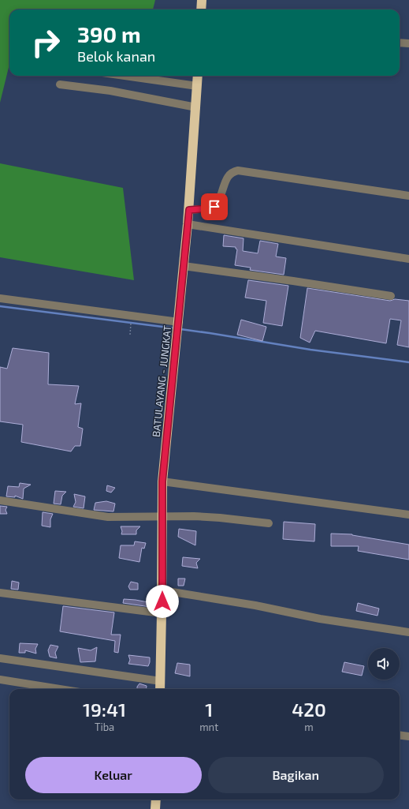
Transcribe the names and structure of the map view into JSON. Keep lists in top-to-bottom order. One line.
{"streets":{"highway":["BATULAYANG - JUNGKAT"]},"page":{"turn":["390 m","Belok kanan"],"eta":["19:41","Tiba","1","mnt","420","m"],"buttons":["Keluar","Bagikan"]}}
